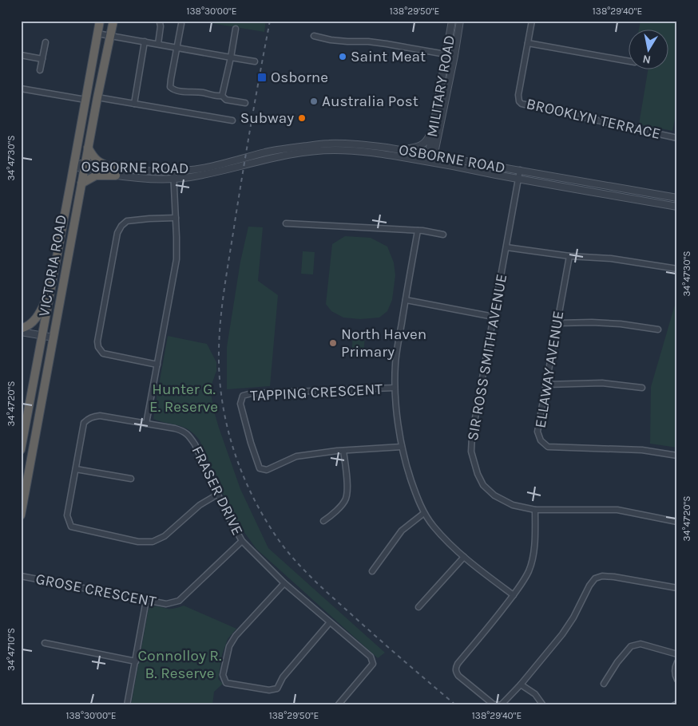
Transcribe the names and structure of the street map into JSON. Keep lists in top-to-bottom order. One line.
{"streets":{"highway":["VICTORIA ROAD"],"street":["MILITARY ROAD","BROOKLYN TERRACE","OSBORNE ROAD","SIR ROSS SMITH AVENUE","ELLAWAY AVENUE","TAPPING CRESCENT","FRASER DRIVE","GROSE CRESCENT"]},"crossings":[["MILITARY ROAD","OSBORNE ROAD"],["OSBORNE ROAD","VICTORIA ROAD"],["OSBORNE ROAD","SIR ROSS SMITH AVENUE"],["FRASER DRIVE","GROSE CRESCENT"]],"parks":["Hunter G. E. Reserve","Connolloy R. B. Reserve"],"places":{"other":["Saint Meat","Australia Post","Subway","North Haven Primary"],"transit":["Osborne"]},"north":"bottom","coordinates":["138°30'00\"E","138°29'50\"E","138°29'40\"E","34°47'30\"S","34°47'20\"S","34°47'10\"S"]}
